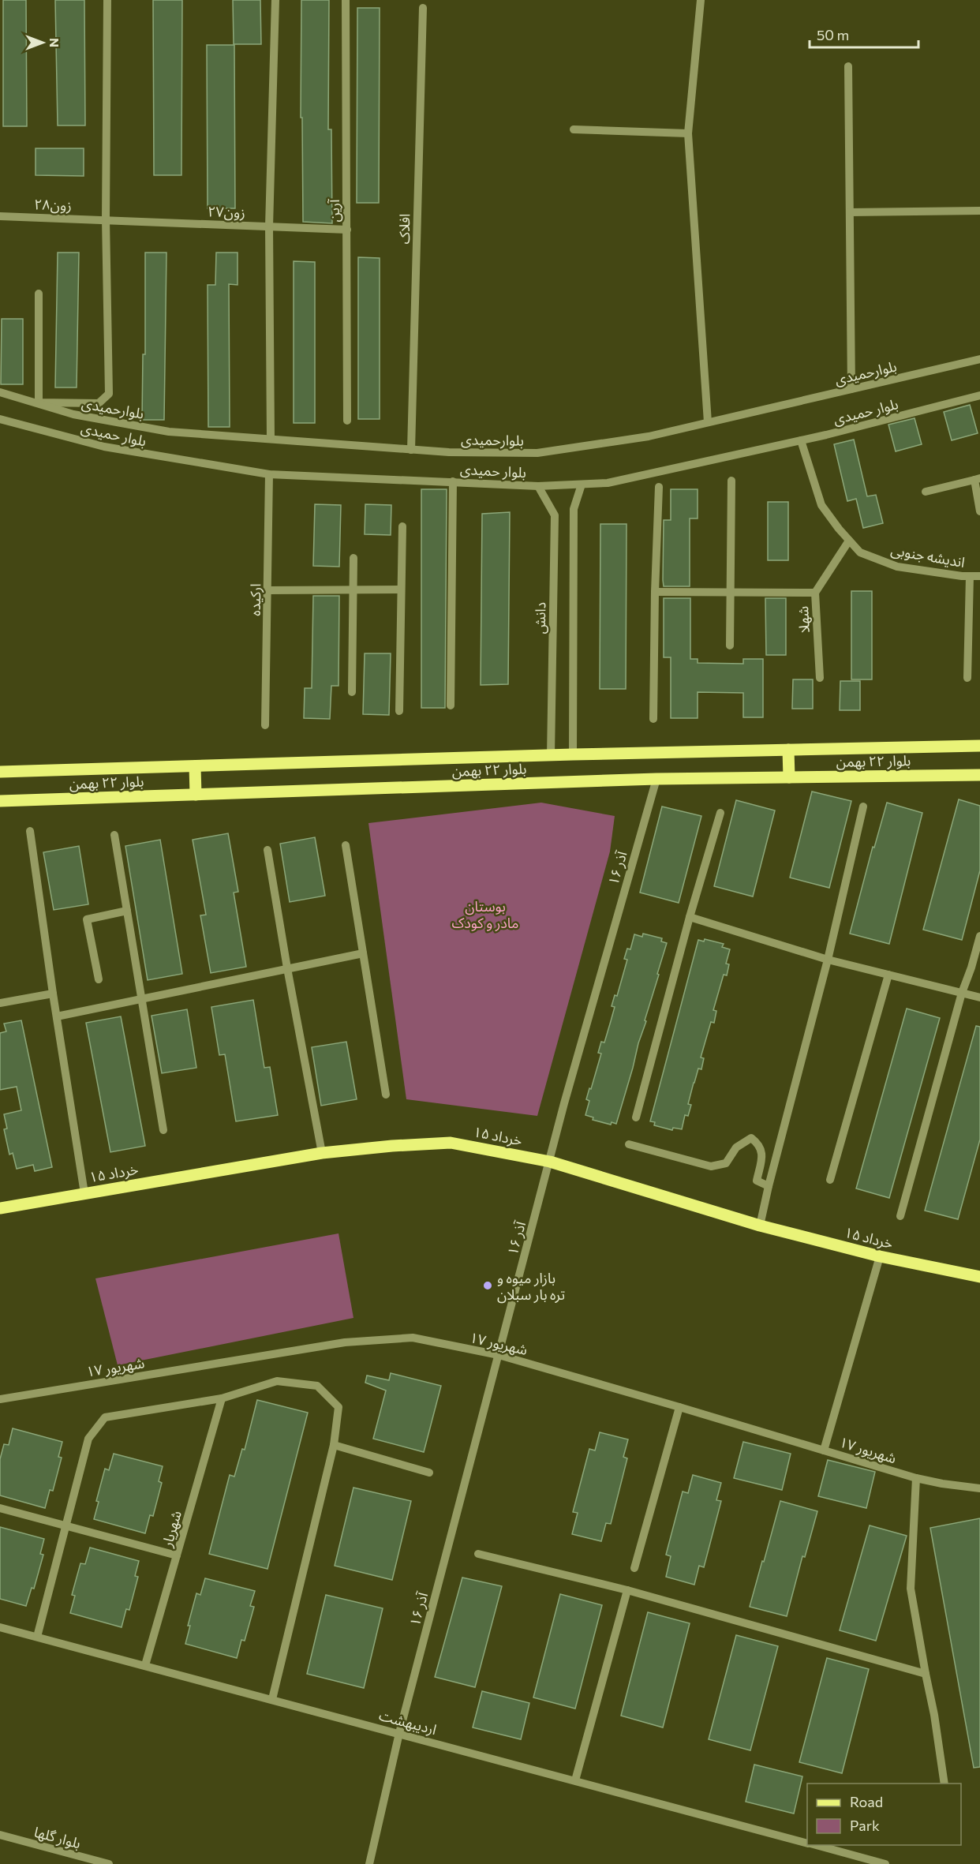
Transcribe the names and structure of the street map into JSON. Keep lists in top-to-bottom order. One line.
{"streets":{"main road":["بلوار ۲۲ بهمن","۱۵ خرداد"],"street":["زون۲۸","آرین","زون۲۷","افلاک","بلوارحمیدی","بلوار حمیدی","اندیشه جنوبی","ارکیده","دانش","شهلا","۱۶ آذر","۱۷ شهریور","شهریار","اردیبهشت","بلوار گلها"]},"crossings":[["زون۲۸","زون۲۷"],["آرین","زون۲۷"],["افلاک","بلوارحمیدی"],["بلوار حمیدی","اندیشه جنوبی"],["بلوار حمیدی","ارکیده"],["بلوار حمیدی","دانش"],["اندیشه جنوبی","شهلا"],["دانش","بلوار ۲۲ بهمن"],["بلوار ۲۲ بهمن","۱۶ آذر"],["۱۶ آذر","۱۵ خرداد"],["۱۶ آذر","۱۷ شهریور"],["۱۶ آذر","اردیبهشت"],["شهریار","اردیبهشت"]],"parks":["بوستان مادر و کودک"],"places":["بازار میوه و تره بار سبلان"],"legend":["Road","Park"],"scale_bar":"50 m","north":"right"}
